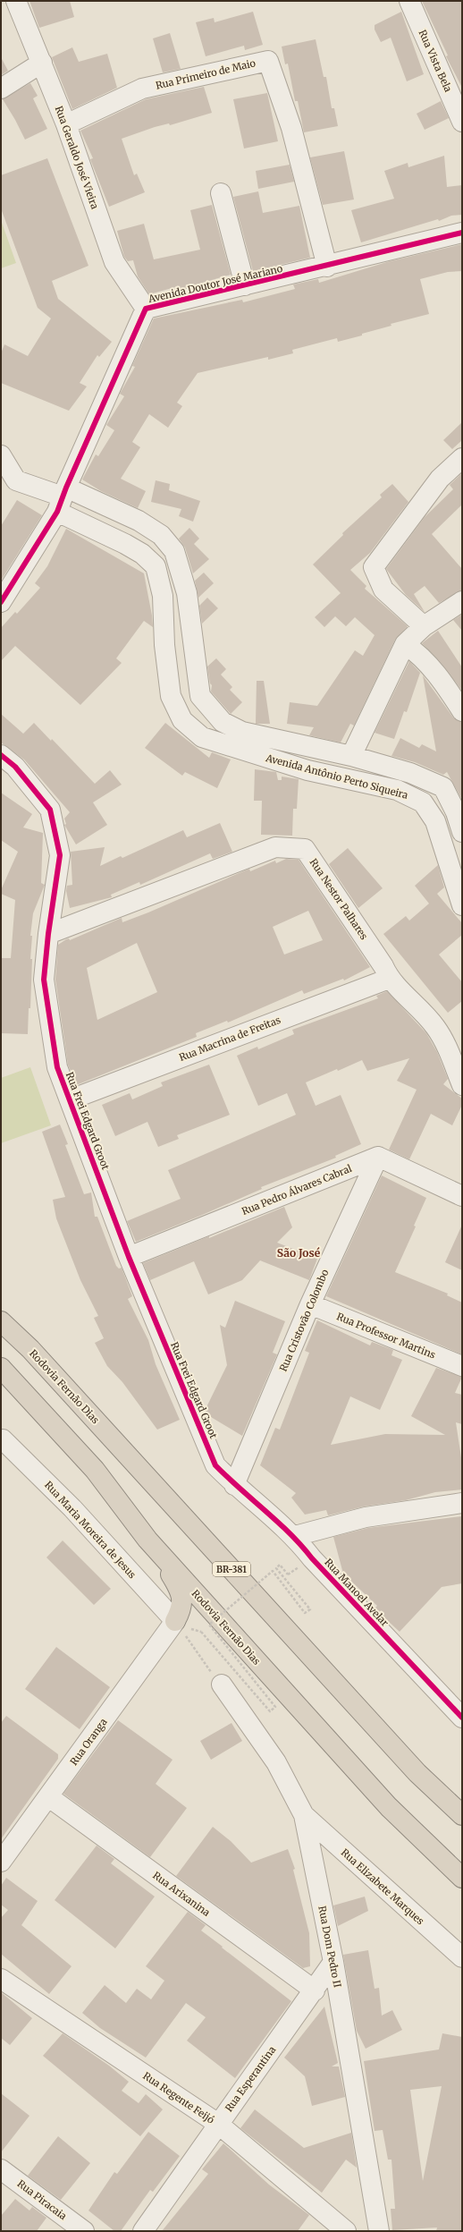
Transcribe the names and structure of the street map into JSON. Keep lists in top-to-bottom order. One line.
{"streets":{"highway":["Rodovia Fernão Dias","BR-381"],"street":["Rua Vista Bela","Rua Primeiro de Maio","Rua Geraldo José Vieira","Avenida Doutor José Mariano","Avenida Antônio Perto Siqueira","Rua Nestor Palhares","Rua Macrina de Freitas","Rua Frei Edgard Groot","Rua Pedro Álvares Cabral","Rua Cristovão Colombo","Rua Professor Martins","Rua Maria Moreira de Jesus","Rua Manoel Avelar","Rua Oranga","Rua Elizabete Marques","Rua Arixanina","Rua Dom Pedro II","Rua Esperantina","Rua Regente Feijó","Rua Piracaia"]},"crossings":[["Rua Primeiro de Maio","Rua Geraldo José Vieira"],["Rua Primeiro de Maio","Avenida Doutor José Mariano"],["Rua Geraldo José Vieira","Avenida Doutor José Mariano"],["Avenida Doutor José Mariano","Avenida Antônio Perto Siqueira"],["Rua Nestor Palhares","Rua Macrina de Freitas"],["Rua Nestor Palhares","Rua Frei Edgard Groot"],["Rua Macrina de Freitas","Rua Frei Edgard Groot"],["Rua Frei Edgard Groot","Rua Pedro Álvares Cabral"],["Rua Frei Edgard Groot","Rua Cristovão Colombo"],["Rua Frei Edgard Groot","Rua Manoel Avelar"],["Rua Pedro Álvares Cabral","Rua Cristovão Colombo"],["Rua Cristovão Colombo","Rua Professor Martins"],["Rua Cristovão Colombo","Rua Manoel Avelar"],["Rua Maria Moreira de Jesus","Rua Oranga"],["Rua Oranga","Rua Arixanina"],["Rua Elizabete Marques","Rua Dom Pedro II"],["Rua Arixanina","Rua Esperantina"],["Rua Dom Pedro II","Rua Esperantina"],["Rua Esperantina","Rua Regente Feijó"]],"districts":["São José"]}
